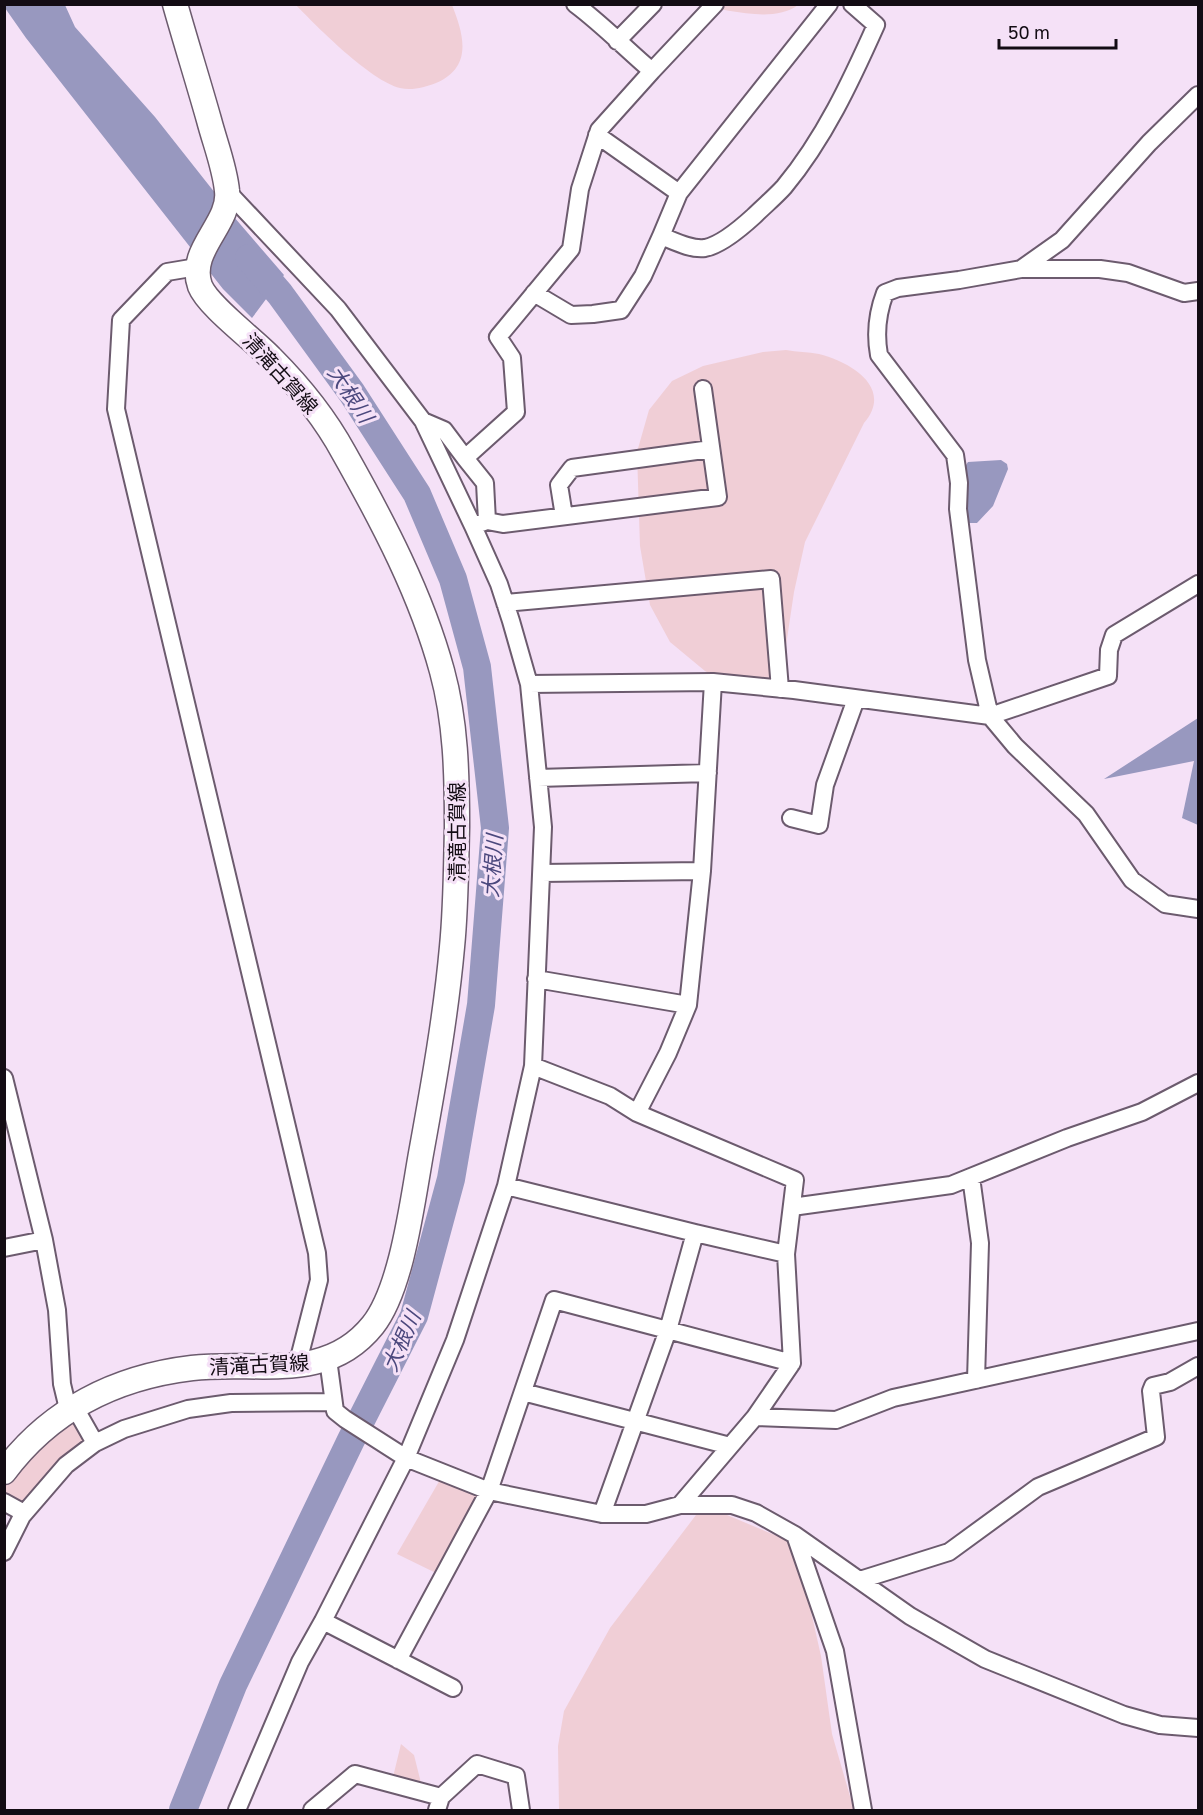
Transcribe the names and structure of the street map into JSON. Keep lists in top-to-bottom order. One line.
{"streets":{"main road":["清滝古賀線"]},"water":["大根川"],"scale_bar":"50 m"}
